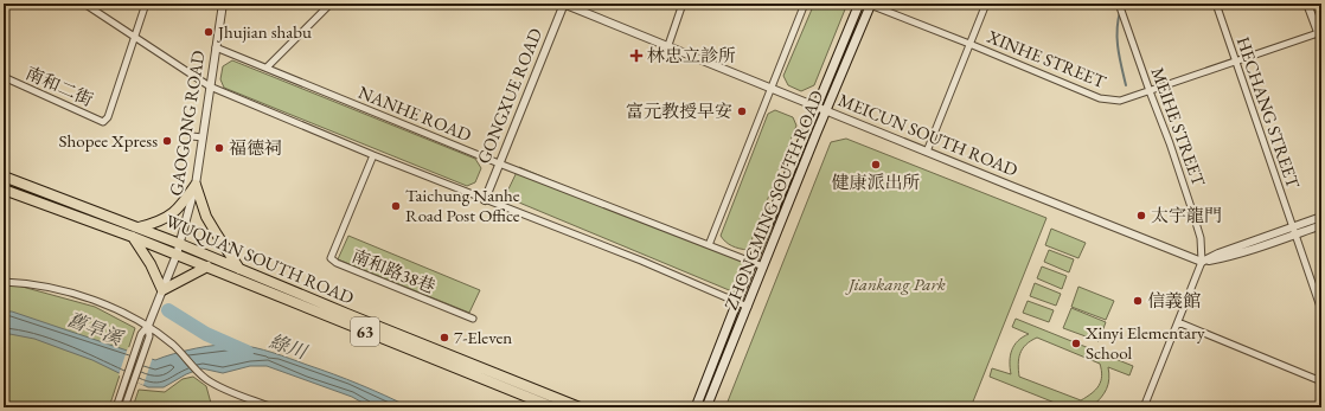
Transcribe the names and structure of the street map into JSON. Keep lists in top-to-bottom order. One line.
{"streets":{"main road":["ZHONGMING SOUTH ROAD","WUQUAN SOUTH ROAD","63"],"street":["XINHE STREET","南和二街","GONGXUE ROAD","HECHANG STREET","NANHE ROAD","GAOGONG ROAD","MEIHE STREET","MEICUN SOUTH ROAD","南和路38巷"]},"crossings":[["XINHE STREET","HECHANG STREET"],["XINHE STREET","MEIHE STREET"],["XINHE STREET","ZHONGMING SOUTH ROAD"],["GONGXUE ROAD","NANHE ROAD"],["GONGXUE ROAD","MEICUN SOUTH ROAD"],["NANHE ROAD","GAOGONG ROAD"],["NANHE ROAD","ZHONGMING SOUTH ROAD"],["GAOGONG ROAD","WUQUAN SOUTH ROAD"],["MEIHE STREET","MEICUN SOUTH ROAD"],["MEICUN SOUTH ROAD","ZHONGMING SOUTH ROAD"]],"water":["舊旱溪","綠川"],"parks":["Jiankang Park"],"places":{"other":["Jhujian shabu","富元教授早安","Shopee Xpress","福德祠","健康派出所","Taichung Nanhe Road Post Office","太宇龍門","信義館","7-Eleven","Xinyi Elementary School"],"health":["林忠立診所"]}}
